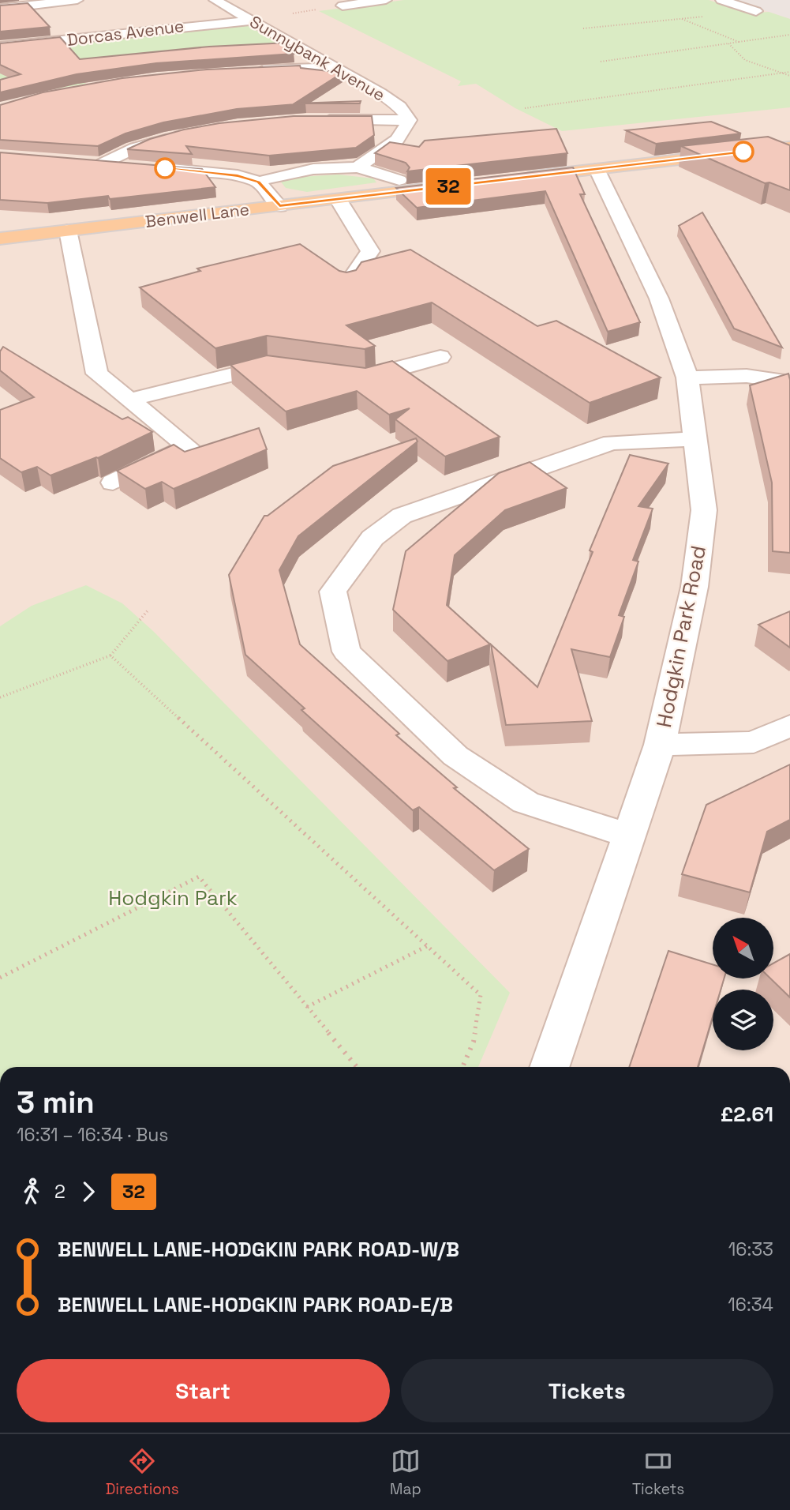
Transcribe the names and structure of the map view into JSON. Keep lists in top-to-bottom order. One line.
{"streets":{"main road":["Benwell Lane"],"street":["Dorcas Avenue","Sunnybank Avenue","Hodgkin Park Road"]},"crossings":[["Dorcas Avenue","Sunnybank Avenue"]],"parks":["Hodgkin Park"],"lines":["bus line 32"],"north":"top left","page":{"on_map":"32","heading":["3 min","16:31 – 16:34 · Bus","£2.61"],"legs":["2","32"],"list":[{"name":"BENWELL LANE-HODGKIN PARK ROAD-W/B","value":"16:33"},{"name":"BENWELL LANE-HODGKIN PARK ROAD-E/B","value":"16:34"}],"buttons":["Start","Tickets"],"tabs":["Directions","Map","Tickets"]}}
